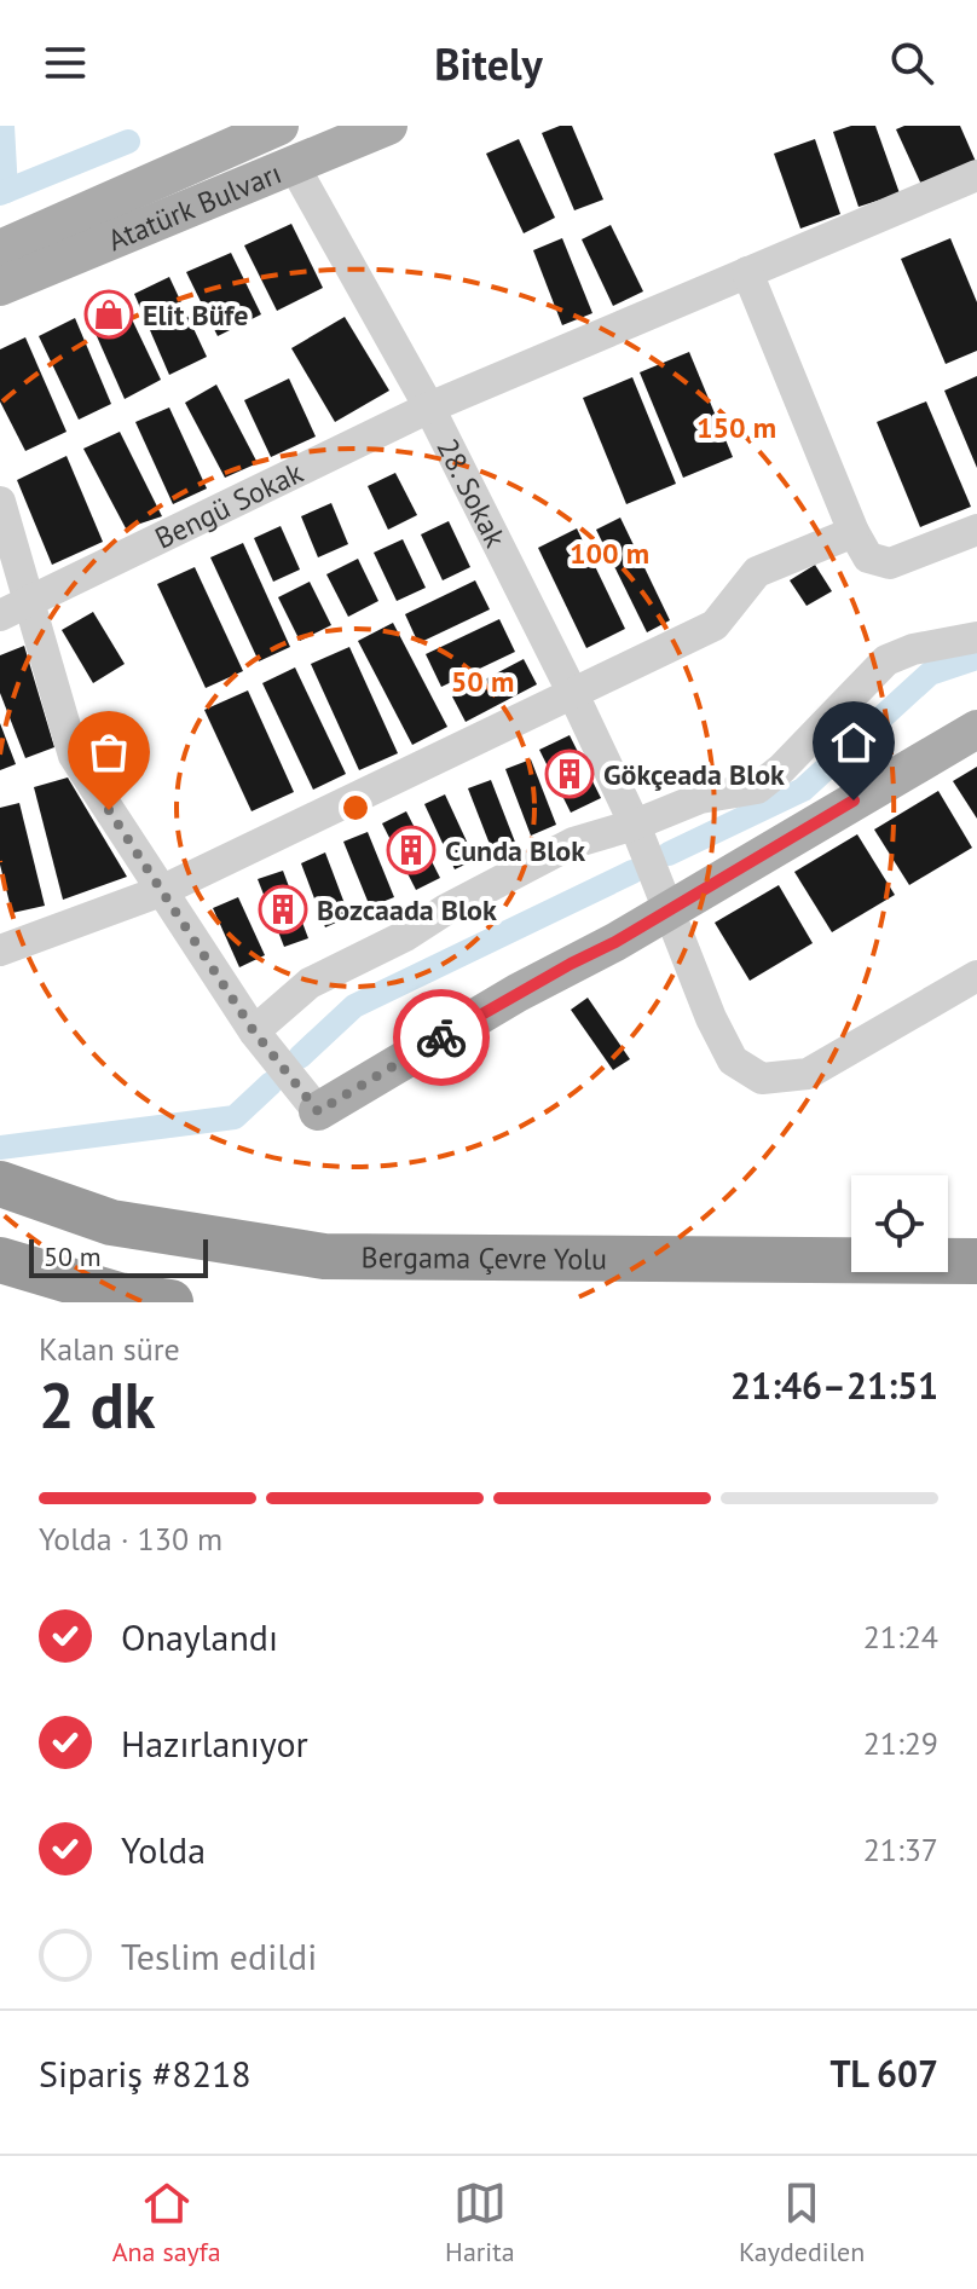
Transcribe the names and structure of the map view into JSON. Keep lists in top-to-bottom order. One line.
{"streets":{"highway":["Bergama Çevre Yolu"],"main road":["Atatürk Bulvarı"],"street":["28. Sokak","Bengü Sokak"]},"crossings":[["Atatürk Bulvarı","28. Sokak"],["28. Sokak","Bengü Sokak"]],"places":{"shop":["Elit Büfe"],"building":["Gökçeada Blok","Cunda Blok","Bozcaada Blok"]},"scale_bar":"50 m","page":{"header":"Bitely","scale":"50 m","heading":["2 dk","Kalan süre","21:46–21:51"],"panel":["Sipariş #8218","TL 607"],"bar":"Yolda · 130 m","list":[["Onaylandı","21:24"],["Hazırlanıyor","21:29"],["Yolda","21:37"],"Teslim edildi"],"tabs":["Ana sayfa","Harita","Kaydedilen"]},"rings":["150 m","100 m","50 m"]}
